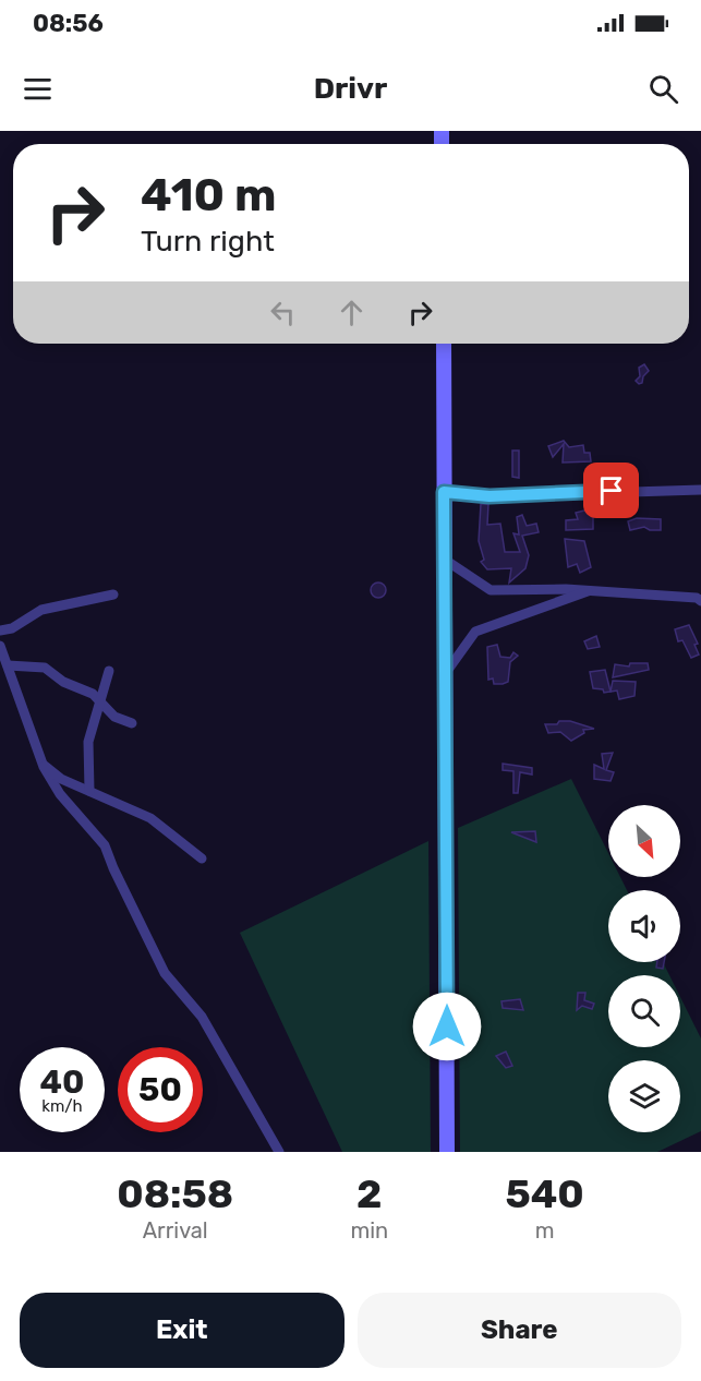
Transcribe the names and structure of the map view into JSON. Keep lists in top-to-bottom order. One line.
{"north":"bottom right","page":{"status":"08:56","header":"Drivr","turn":["410 m","Turn right"],"speed":"40 km/h","limit":"50","eta":["08:58","Arrival","2","min","540","m"],"buttons":["Exit","Share"]}}
